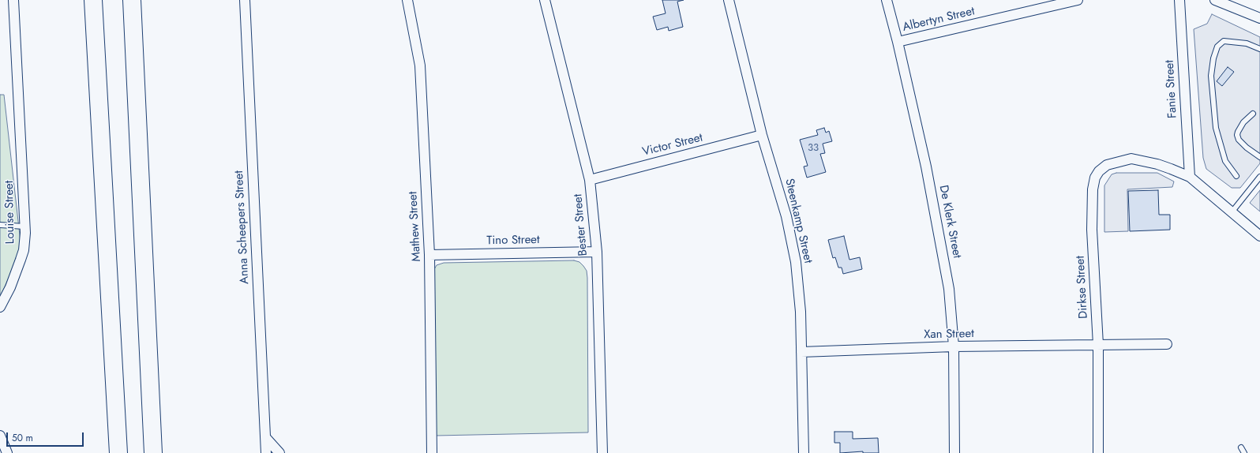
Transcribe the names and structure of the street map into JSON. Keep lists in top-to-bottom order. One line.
{"streets":{"street":["Albertyn Street","Fanie Street","Victor Street","Louise Street","Steenkamp Street","De Klerk Street","Bester Street","Mathew Street","Anna Scheepers Street","Tino Street","Dirkse Street","Xan Street"]},"crossings":[["Albertyn Street","De Klerk Street"],["Fanie Street","Dirkse Street"],["Victor Street","Steenkamp Street"],["Victor Street","Bester Street"],["Steenkamp Street","Xan Street"],["De Klerk Street","Xan Street"],["Bester Street","Tino Street"],["Mathew Street","Tino Street"],["Dirkse Street","Xan Street"]],"house_numbers":["33"],"scale_bar":"50 m"}
